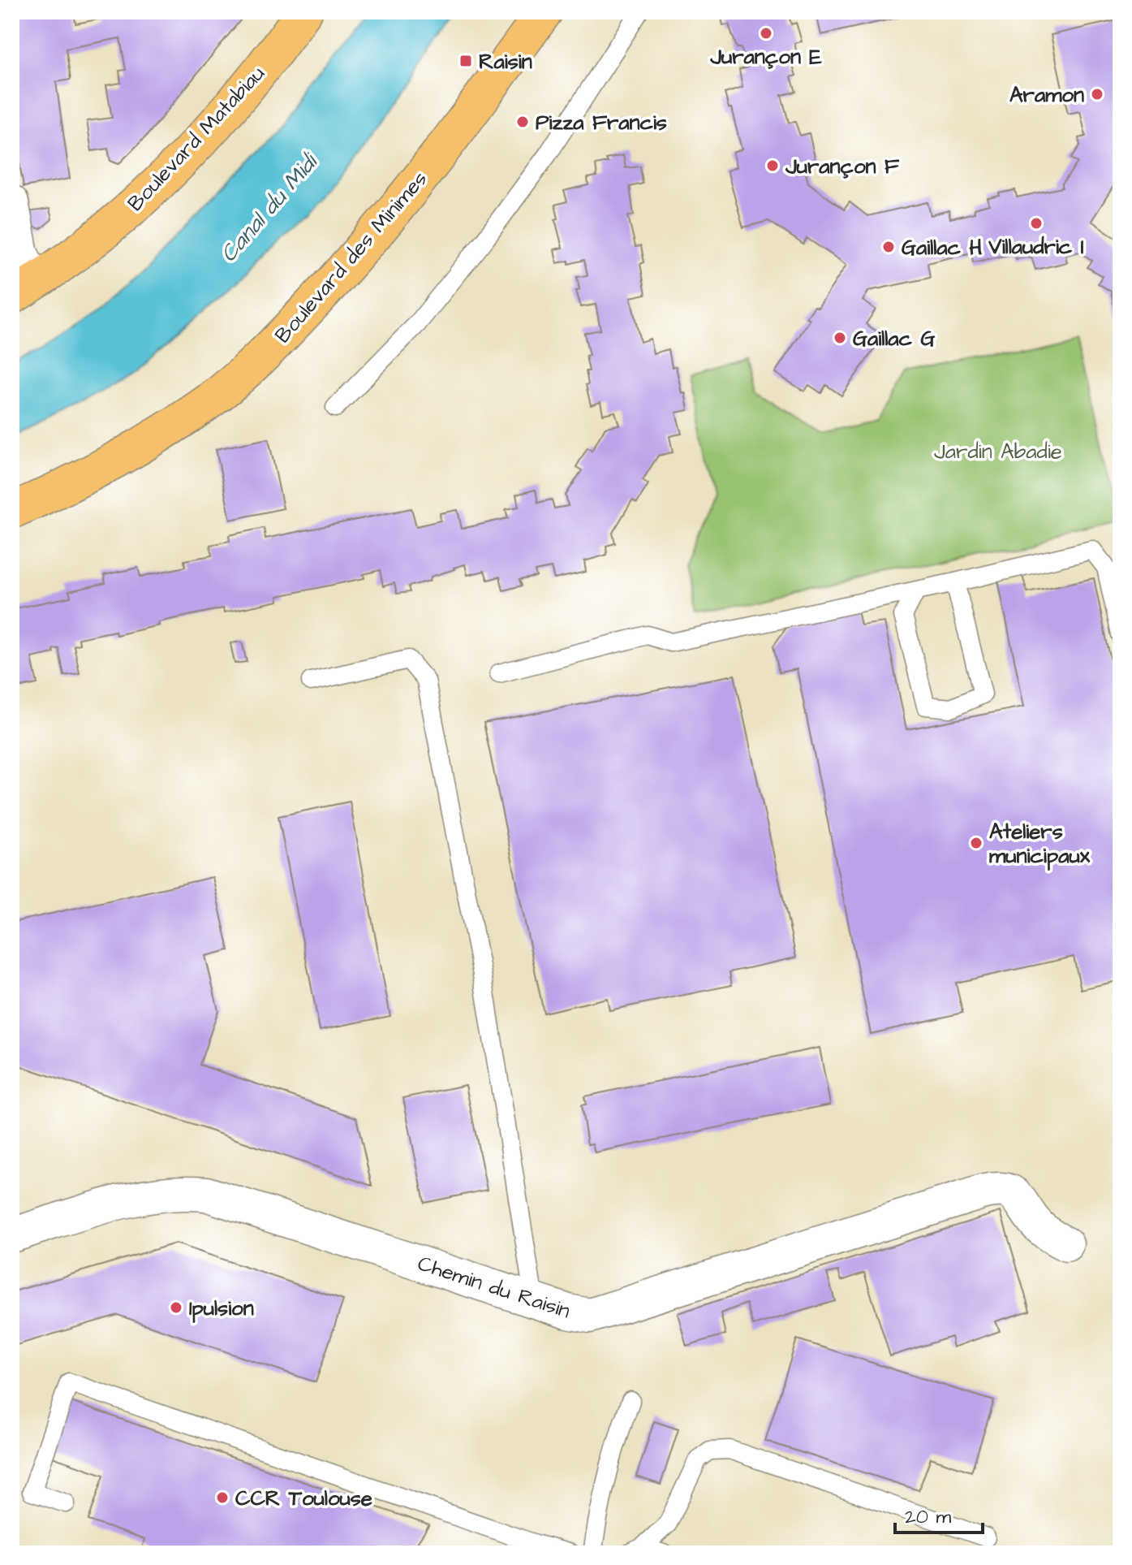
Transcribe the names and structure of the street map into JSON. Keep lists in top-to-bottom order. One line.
{"streets":{"main road":["Boulevard Matabiau","Boulevard des Minimes"],"street":["Chemin du Raisin"]},"water":["Canal du Midi"],"parks":["Jardin Abadie"],"places":{"other":["Jurançon E","Aramon","Pizza Francis","Jurançon F","Villaudric I","Gaillac H","Gaillac G","Ateliers municipaux","1pulsion","CCR Toulouse"],"transit":["Raisin"]},"scale_bar":"20 m"}
